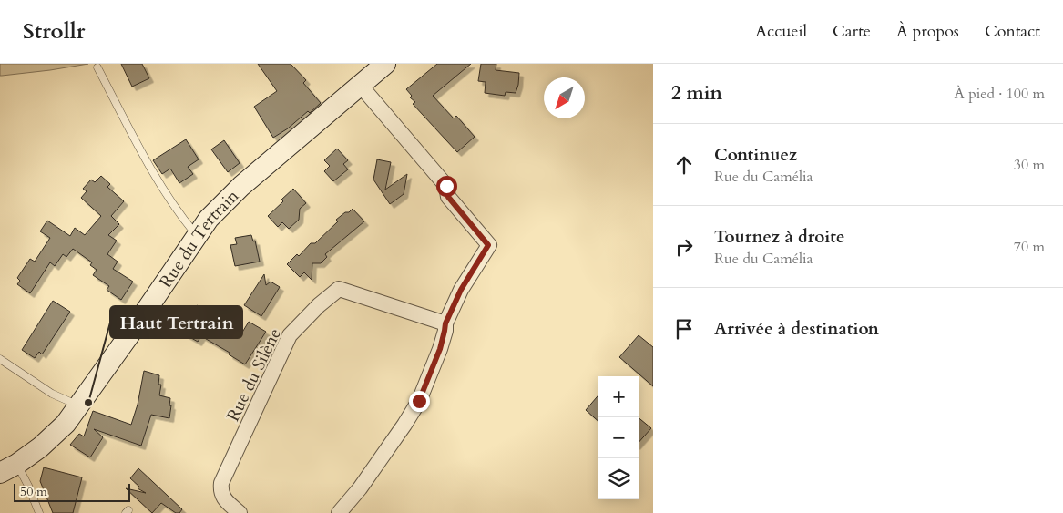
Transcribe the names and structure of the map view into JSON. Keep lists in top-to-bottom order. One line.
{"streets":{"street":["Rue du Tertrain","Rue du Silène"]},"places":["Haut Tertrain"],"scale_bar":"50 m","north":"bottom left","page":{"header":"Strollr","nav":["Accueil","Carte","À propos","Contact"],"heading":["2 min","À pied · 100 m"],"list":[["Continuez","Rue du Camélia","30 m"],["Tournez à droite","Rue du Camélia","70 m"],"Arrivée à destination"],"map_buttons":["+","−"],"scale":"50 m"}}
